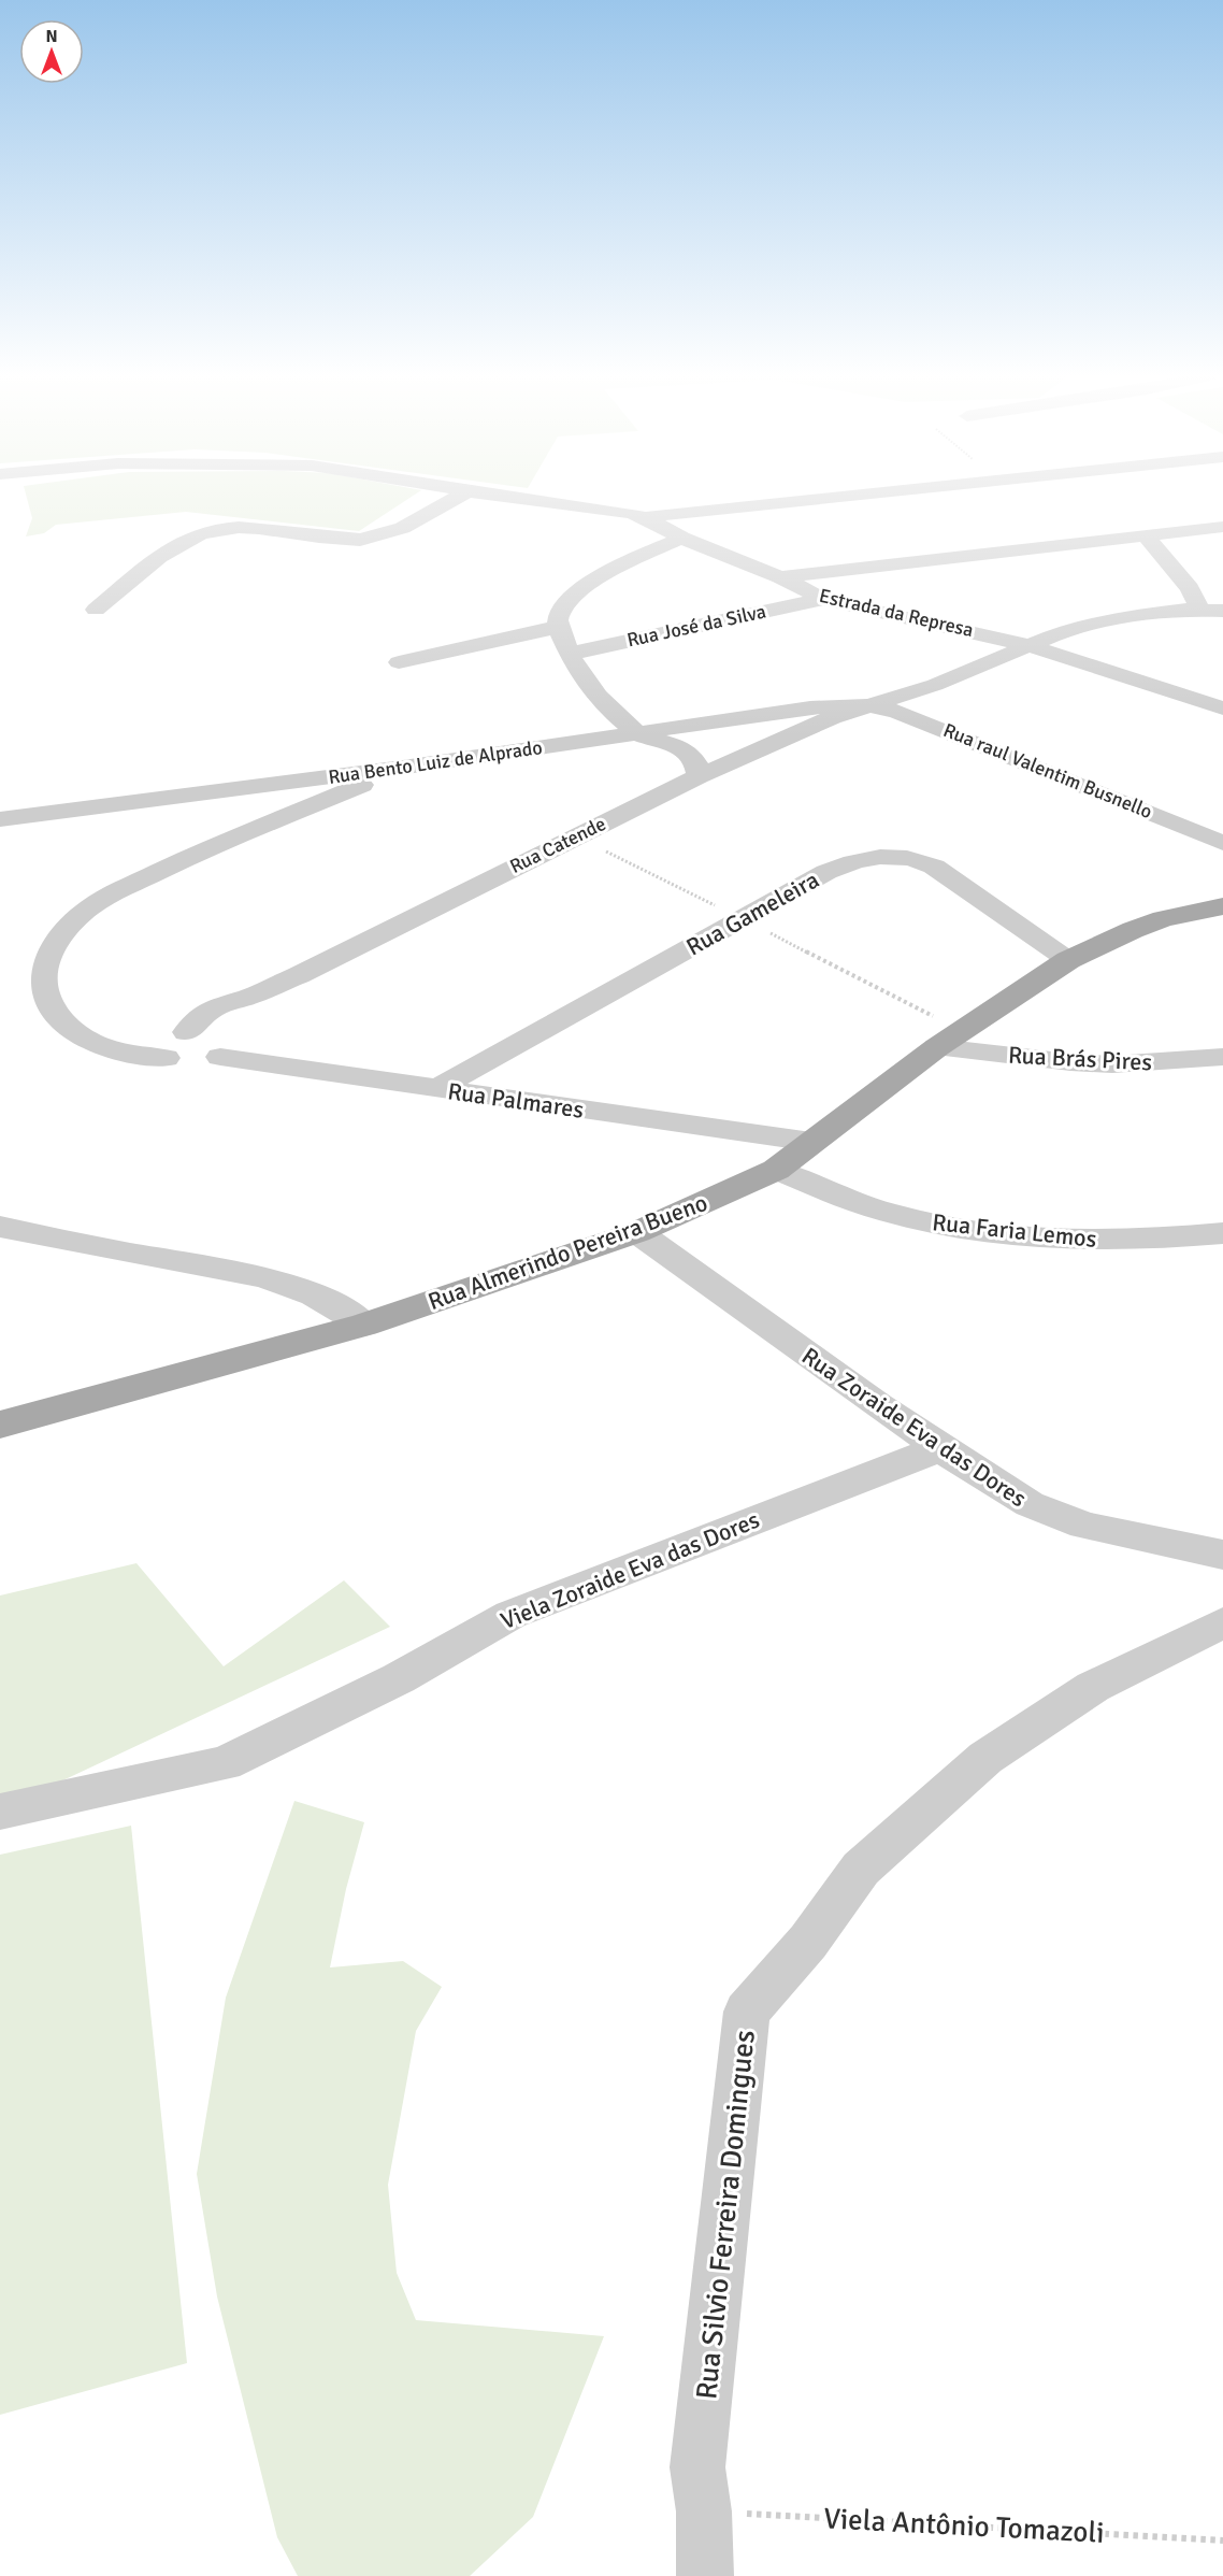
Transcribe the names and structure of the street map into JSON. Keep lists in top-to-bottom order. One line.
{"streets":{"main road":["Rua Almerindo Pereira Bueno"],"street":["Estrada da Represa","Rua José da Silva","Rua Bento Luiz de Alprado","Rua raul Valentim Busnello","Rua Catende","Rua Gameleira","Rua Brás Pires","Rua Palmares","Rua Faria Lemos","Rua Zoraide Eva das Dores","Viela Zoraide Eva das Dores","Rua Silvio Ferreira Domingues"],"path":["Viela Antônio Tomazoli"]},"crossings":[["Estrada da Represa","Rua José da Silva"],["Rua Bento Luiz de Alprado","Rua raul Valentim Busnello"],["Rua Bento Luiz de Alprado","Rua Catende"],["Rua Bento Luiz de Alprado","Rua Palmares"],["Rua raul Valentim Busnello","Rua Catende"],["Rua Catende","Rua Palmares"],["Rua Gameleira","Rua Palmares"],["Rua Gameleira","Rua Almerindo Pereira Bueno"],["Rua Brás Pires","Rua Almerindo Pereira Bueno"],["Rua Palmares","Rua Almerindo Pereira Bueno"],["Rua Faria Lemos","Rua Almerindo Pereira Bueno"],["Rua Almerindo Pereira Bueno","Rua Zoraide Eva das Dores"],["Rua Zoraide Eva das Dores","Viela Zoraide Eva das Dores"],["Rua Silvio Ferreira Domingues","Viela Antônio Tomazoli"]],"north":"top"}
